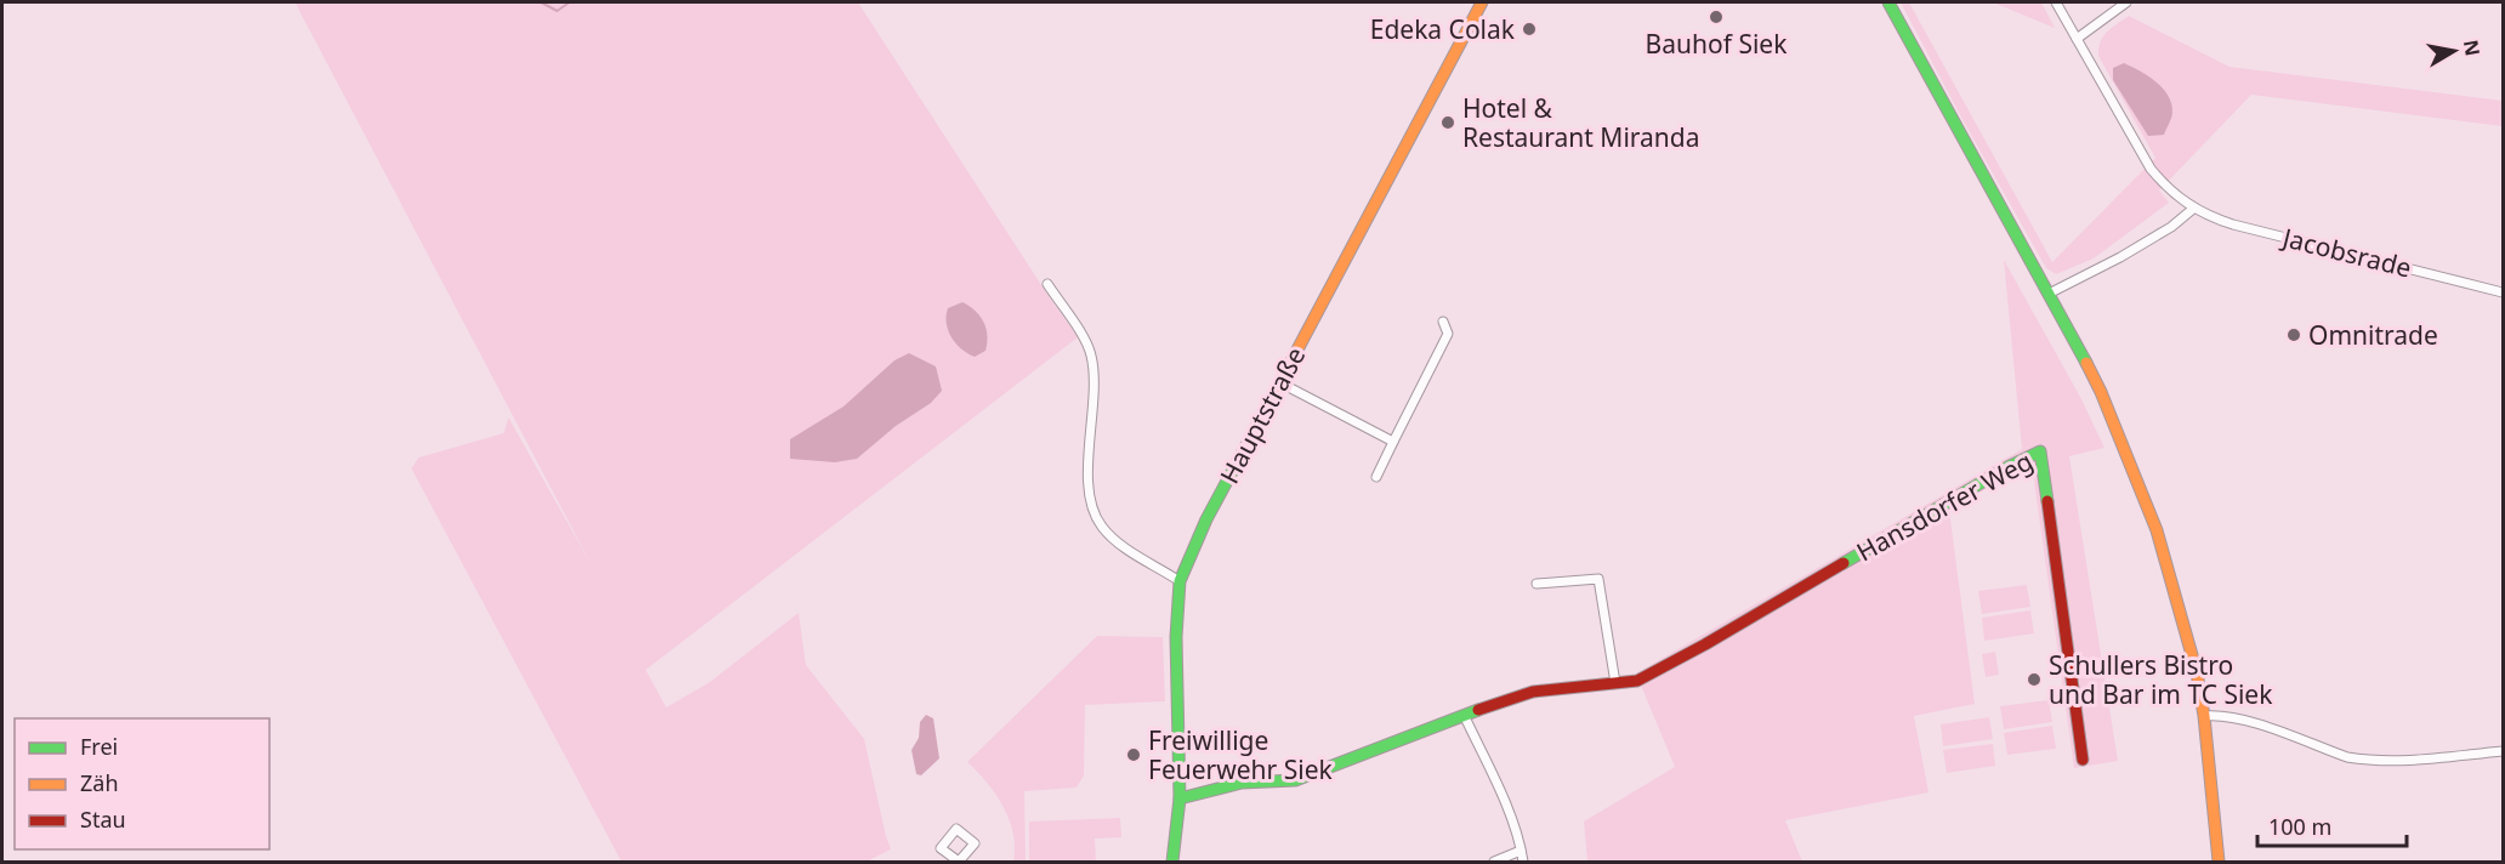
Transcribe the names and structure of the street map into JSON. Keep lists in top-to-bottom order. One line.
{"streets":{"street":["Jacobsrade","Hauptstraße","Hansdorfer Weg"]},"crossings":[["Hauptstraße","Hansdorfer Weg"]],"places":["Bauhof Siek","Edeka Colak","Hotel & Restaurant Miranda","Omnitrade","Schullers Bistro und Bar im TC Siek","Freiwillige Feuerwehr Siek"],"legend":["Frei","Zäh","Stau"],"scale_bar":"100 m","north":"right"}
